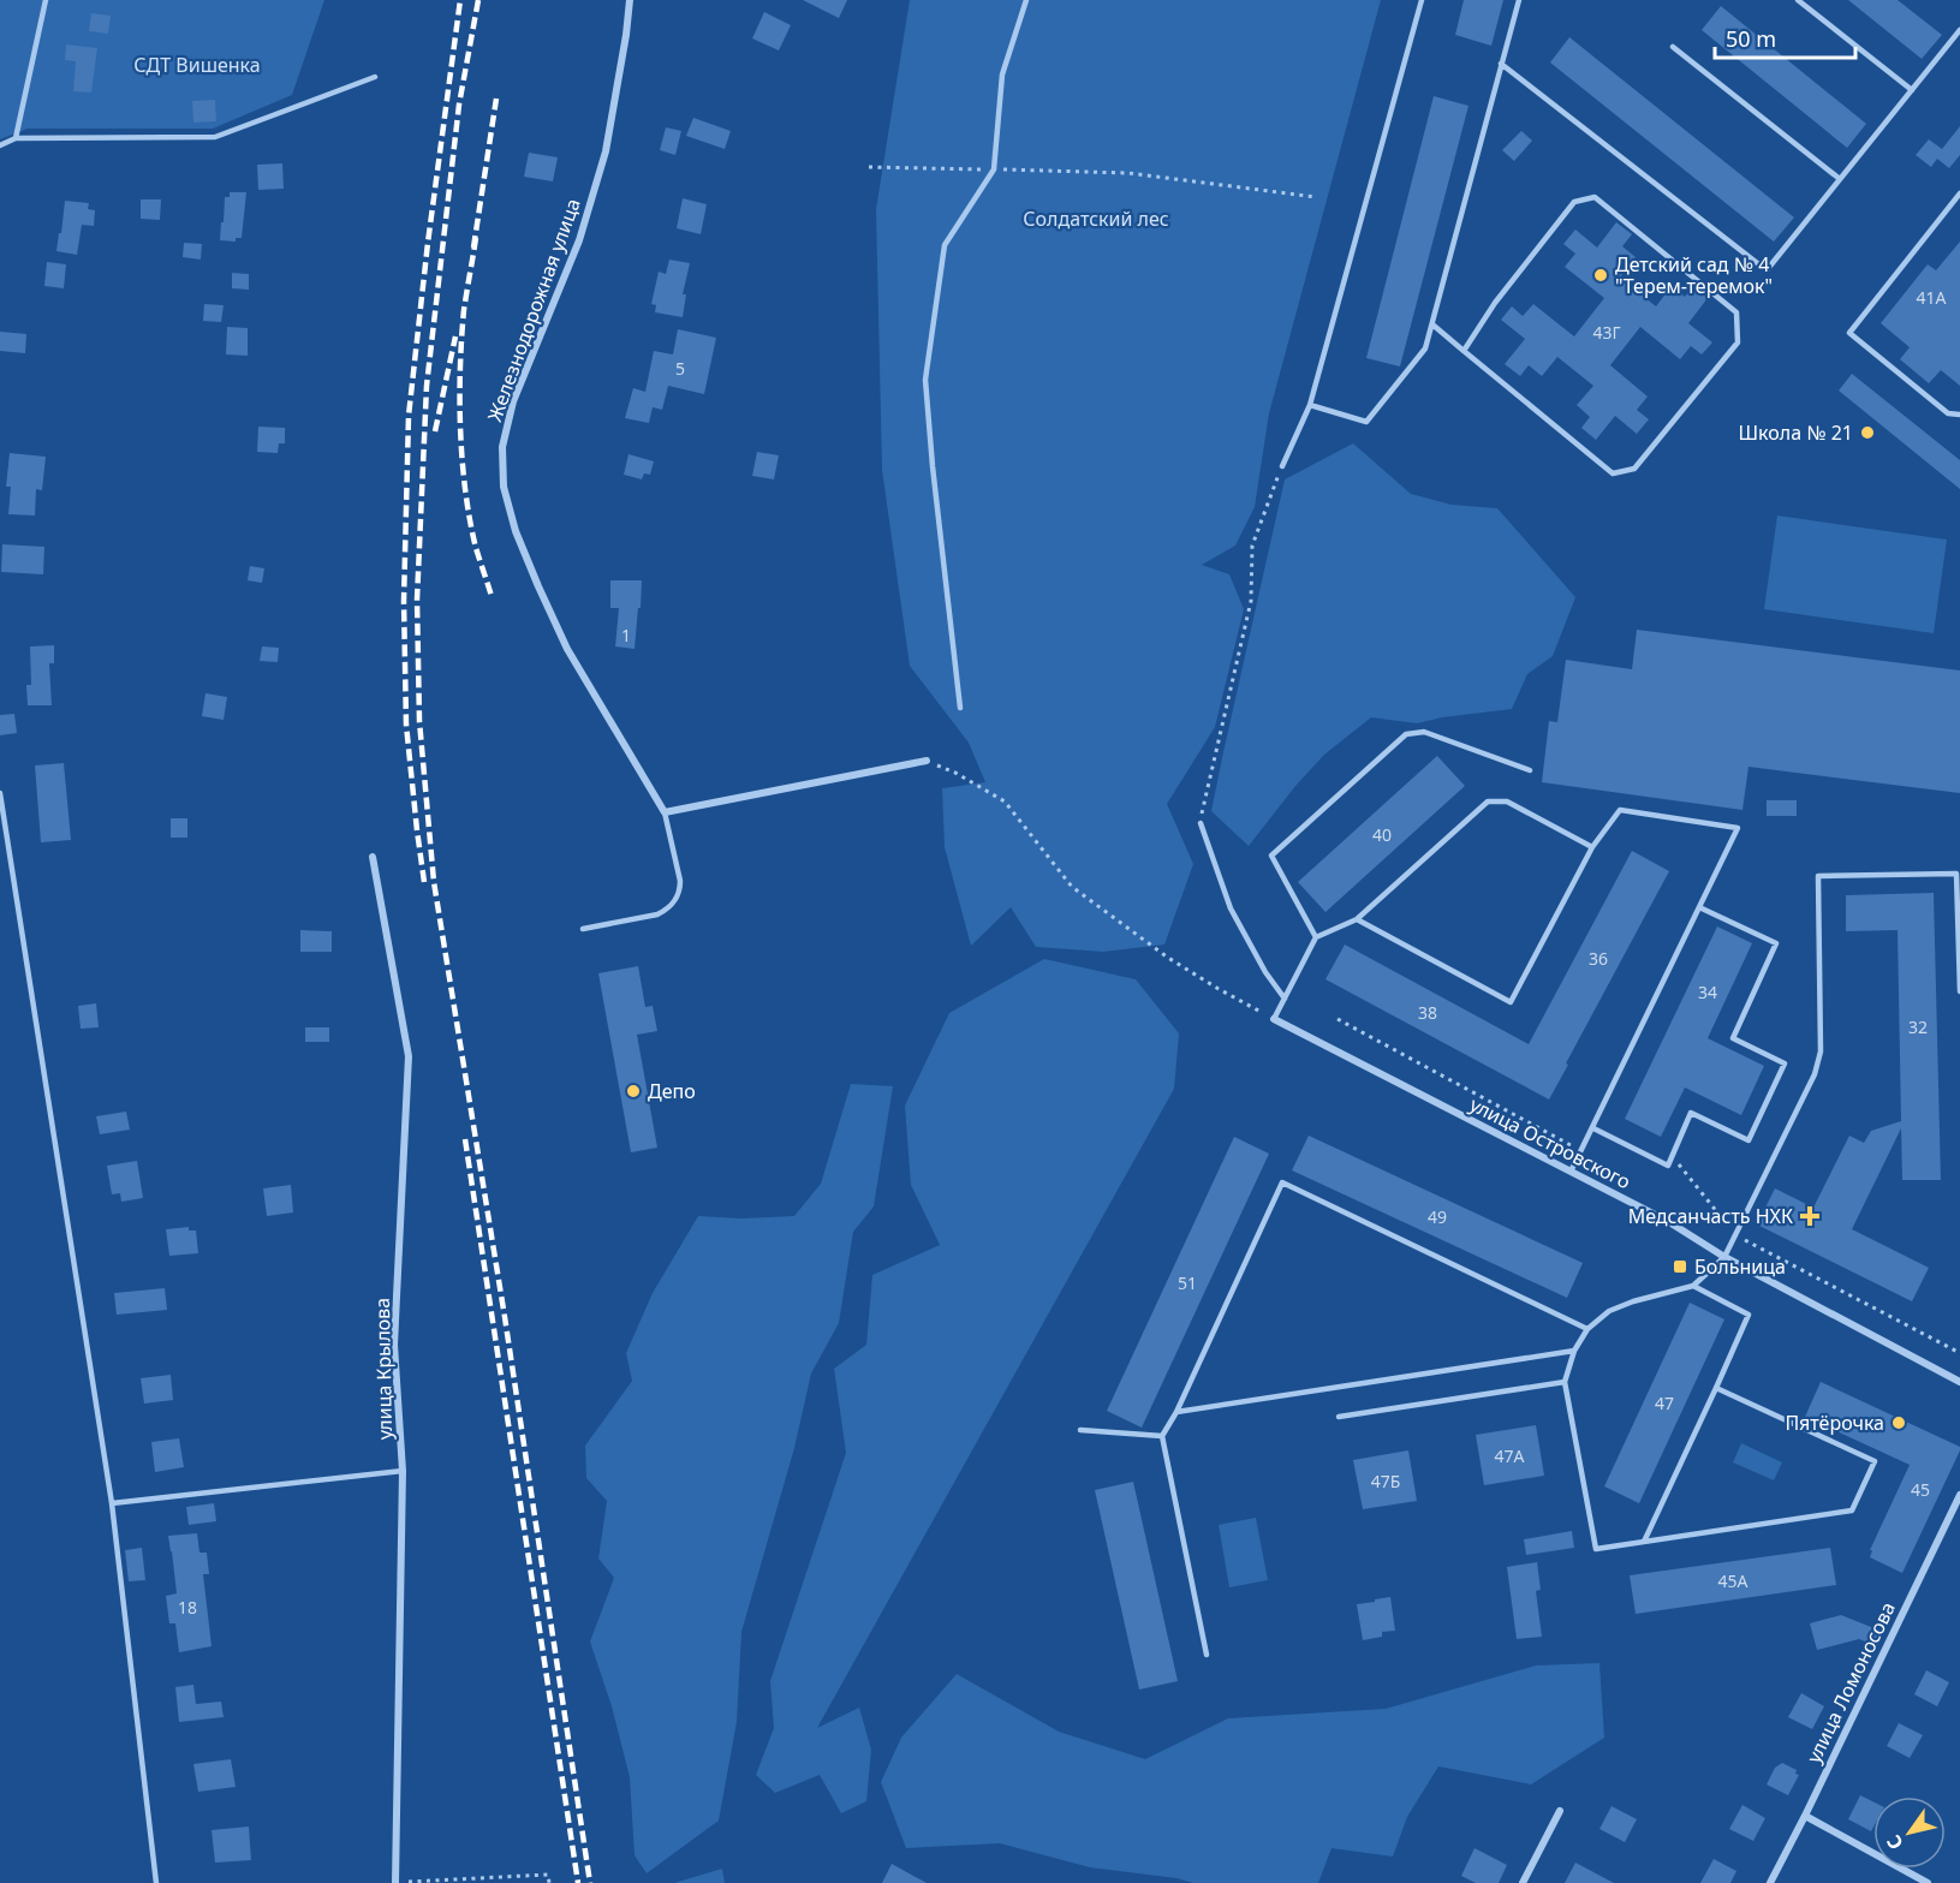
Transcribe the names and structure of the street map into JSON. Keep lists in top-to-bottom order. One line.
{"streets":{"street":["Железнодорожная улица","улица Островского","улица Крылова","улица Ломоносова"]},"parks":["СДТ Вишенка","Солдатский лес"],"places":{"other":["Детский сад № 4 \"Терем-теремок\"","Школа № 21","Депо","Пятёрочка"],"health":["Медсанчасть НХК"],"transit":["Больница"]},"house_numbers":["41А","43Г","5","1","40","36","34","38","32","49","51","47","47А","47Б","45","45А","18"],"scale_bar":"50 m","north":"bottom left"}
